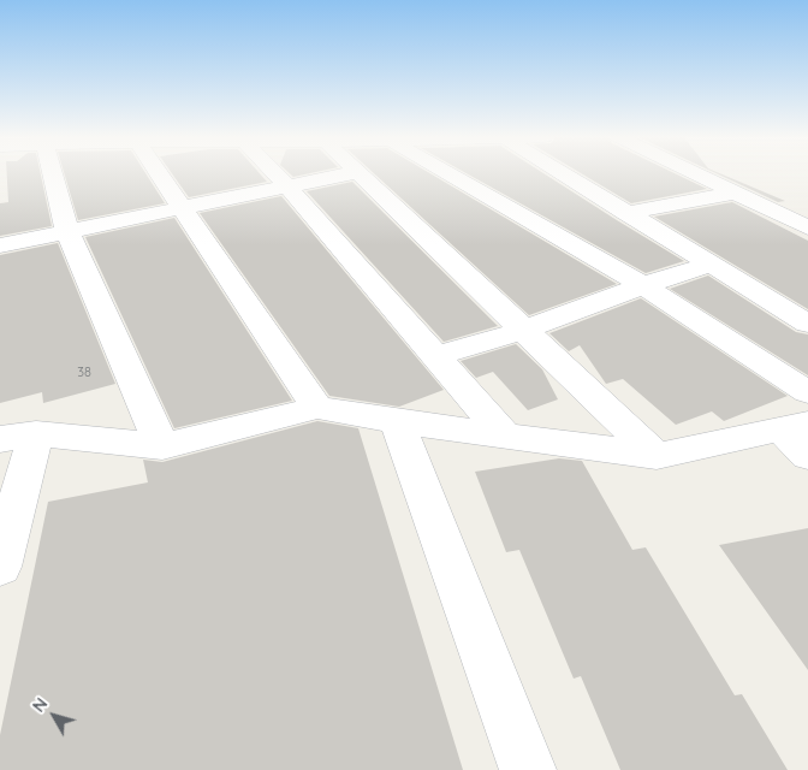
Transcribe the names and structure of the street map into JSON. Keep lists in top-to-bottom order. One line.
{"house_numbers":["38"],"north":"top left"}
